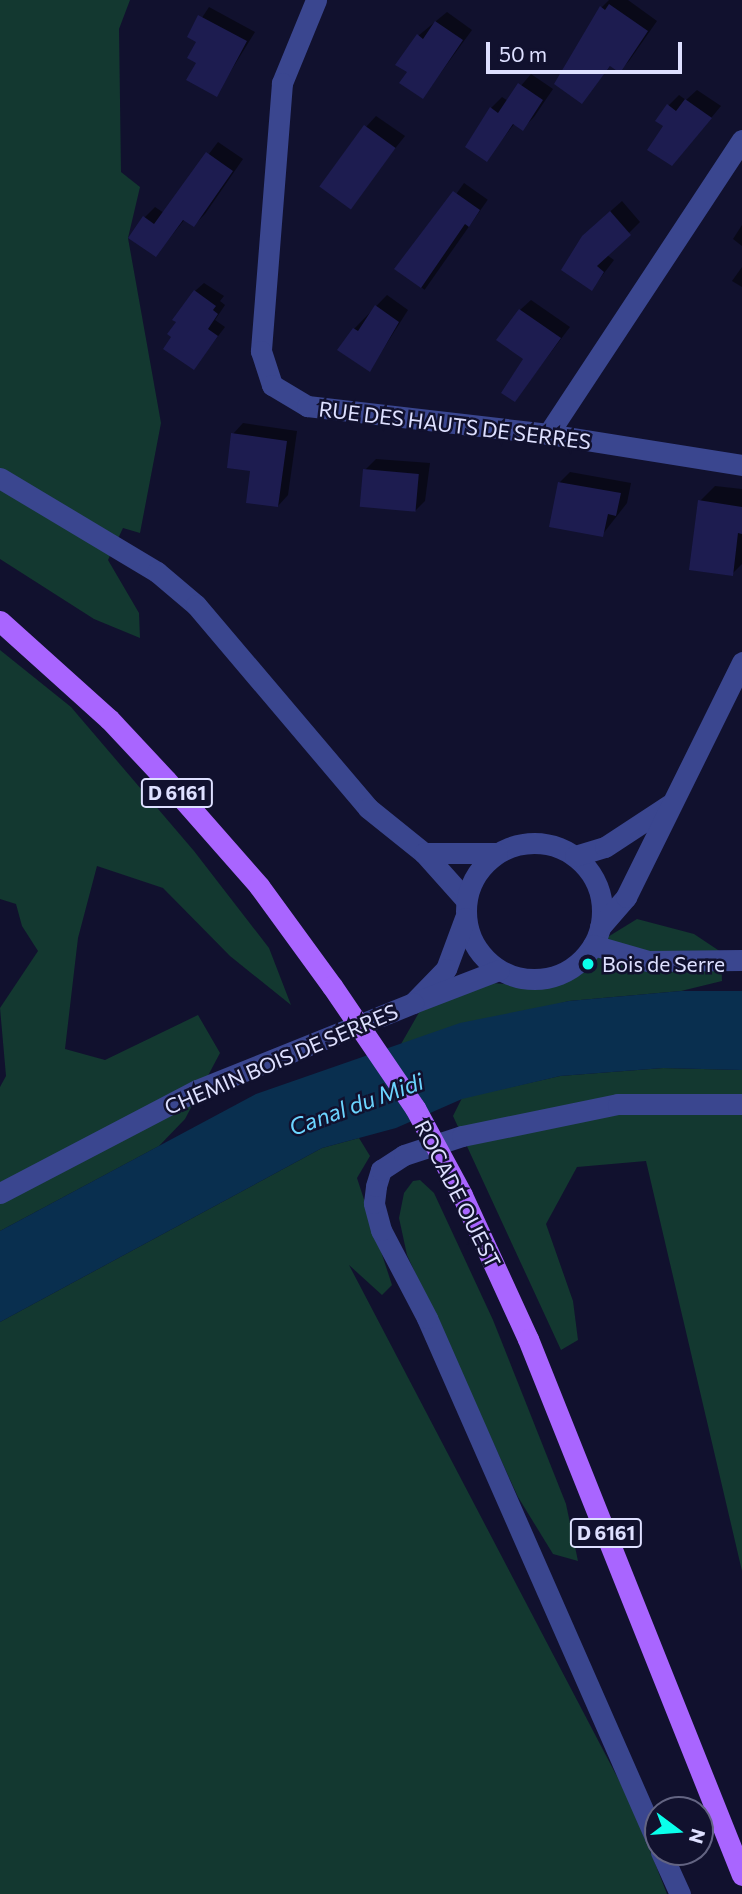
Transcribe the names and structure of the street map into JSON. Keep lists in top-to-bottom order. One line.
{"streets":{"main road":["D 6161","ROCADE OUEST"],"street":["RUE DES HAUTS DE SERRES","CHEMIN BOIS DE SERRES"]},"water":["Canal du Midi"],"places":["Bois de Serre"],"scale_bar":"50 m","north":"right"}
